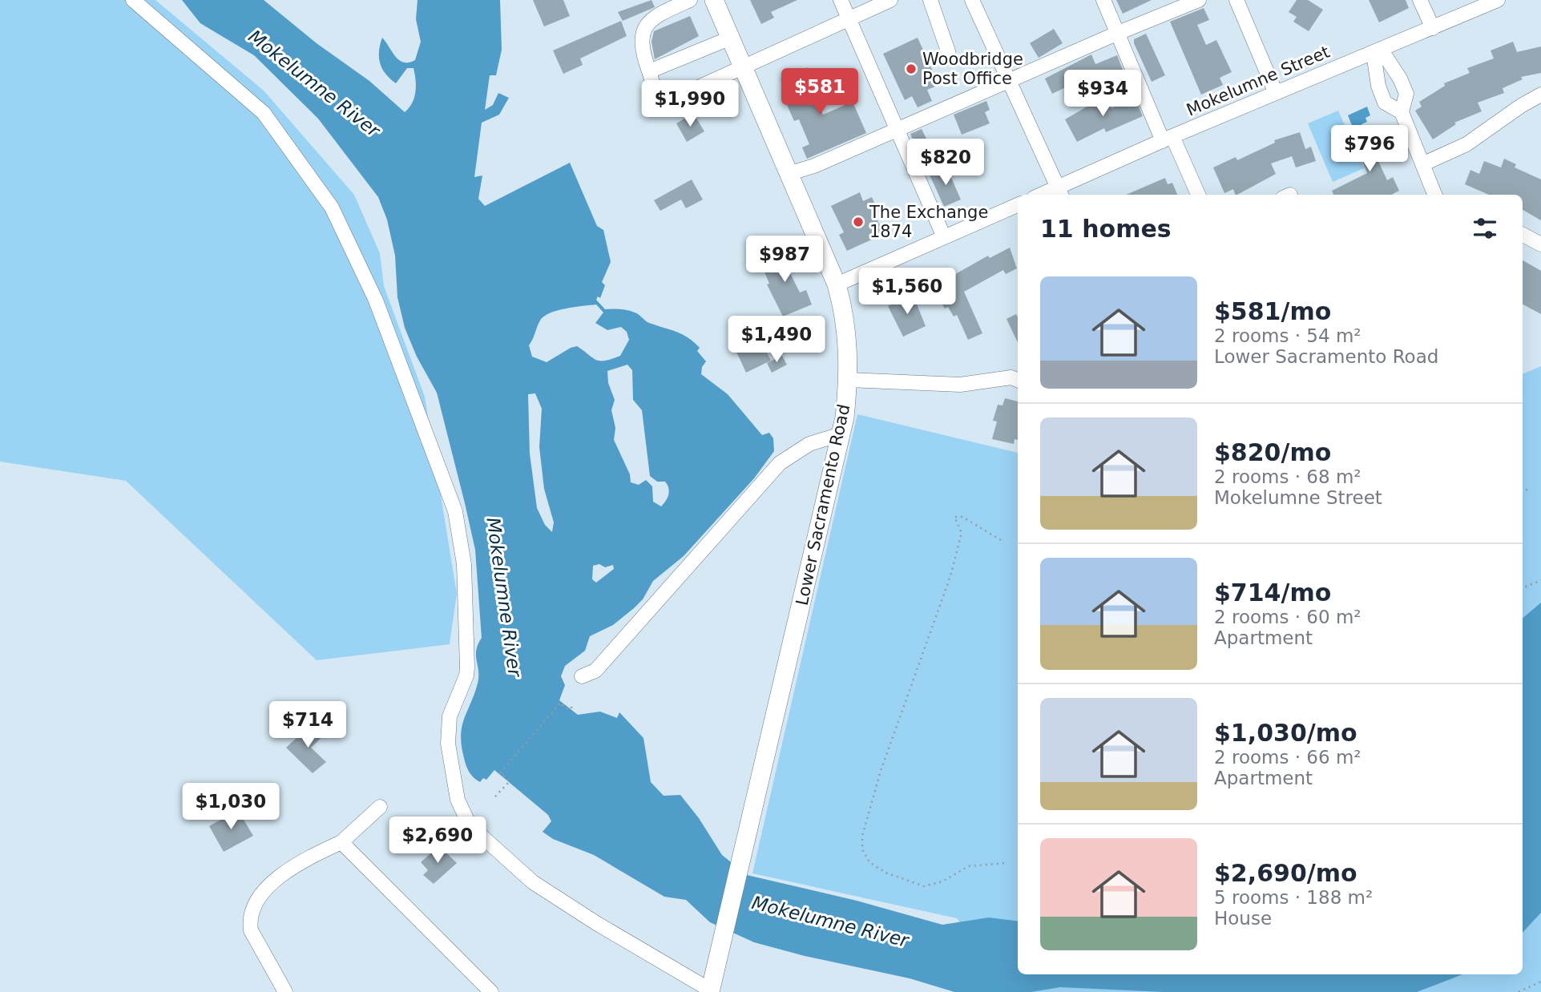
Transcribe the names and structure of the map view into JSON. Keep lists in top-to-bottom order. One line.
{"streets":{"main road":["Lower Sacramento Road"],"street":["Mokelumne Street"]},"water":["Mokelumne River"],"places":["Woodbridge Post Office","The Exchange 1874"],"page":{"price":["$581","$934","$1,990","$796","$820","$987","$1,560","$1,490","$714","$1,030","$2,690"],"heading":"11 homes","list":[{"name":"$581/mo","note":"2 rooms · 54 m² · Lower Sacramento Road"},{"name":"$820/mo","note":"2 rooms · 68 m² · Mokelumne Street"},{"name":"$714/mo","note":"2 rooms · 60 m² · Apartment"},{"name":"$1,030/mo","note":"2 rooms · 66 m² · Apartment"},{"name":"$2,690/mo","note":"5 rooms · 188 m² · House"}]}}
